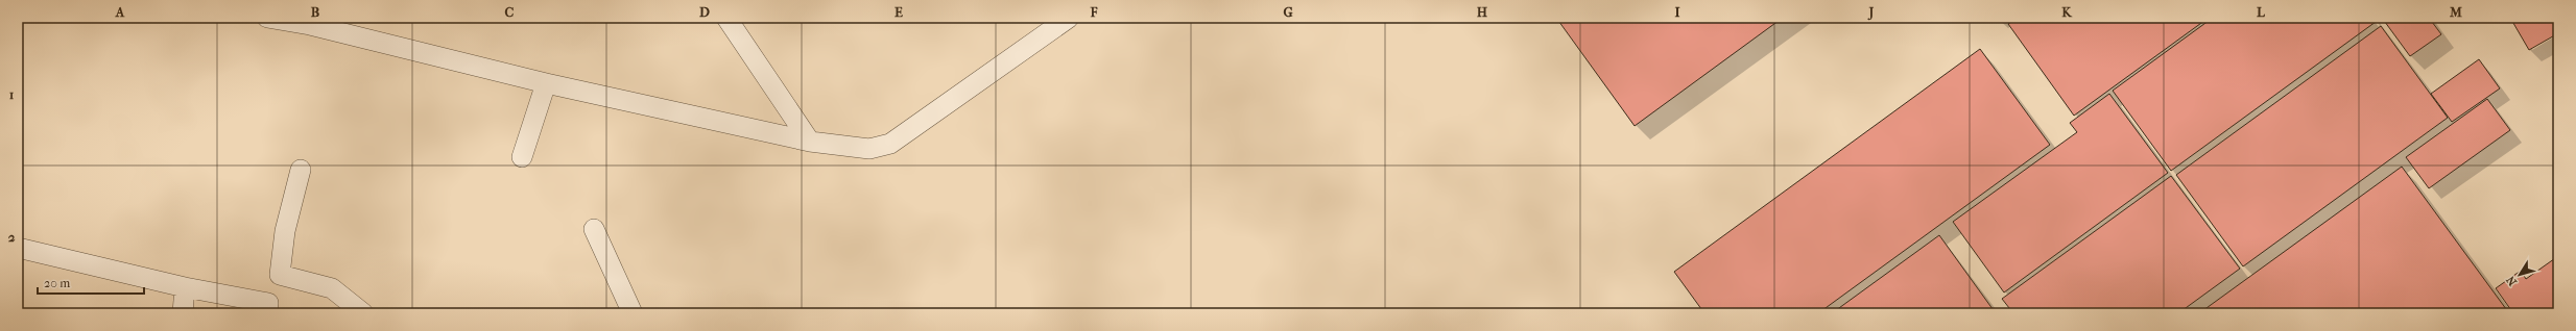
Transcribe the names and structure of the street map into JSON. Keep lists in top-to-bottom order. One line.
{"scale_bar":"20 m","north":"bottom left","grid":{"columns":["A","B","C","D","E","F","G","H","I","J","K","L","M"],"rows":["1","2"]}}
